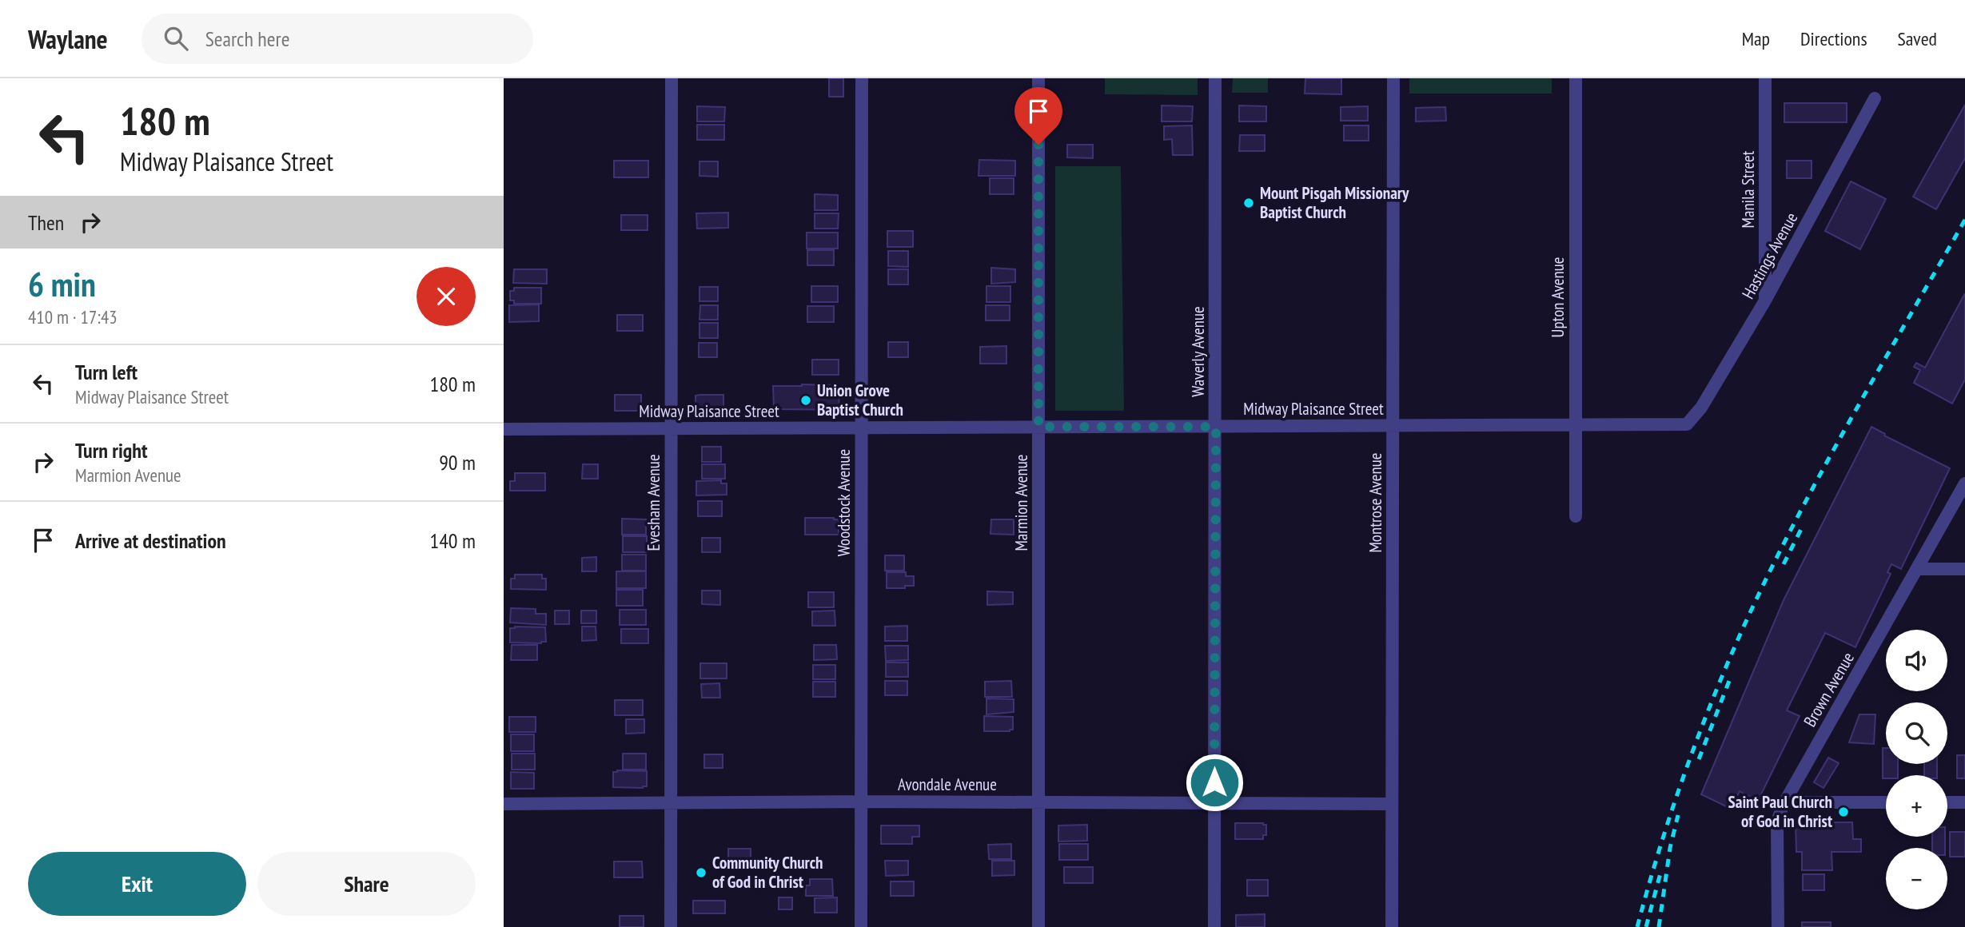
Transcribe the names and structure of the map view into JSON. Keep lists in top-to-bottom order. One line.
{"streets":{"street":["Manila Street","Hastings Avenue","Upton Avenue","Waverly Avenue","Midway Plaisance Street","Evesham Avenue","Woodstock Avenue","Marmion Avenue","Montrose Avenue","Brown Avenue","Avondale Avenue"]},"crossings":[["Manila Street","Hastings Avenue"],["Hastings Avenue","Midway Plaisance Street"],["Upton Avenue","Midway Plaisance Street"],["Waverly Avenue","Midway Plaisance Street"],["Waverly Avenue","Avondale Avenue"],["Midway Plaisance Street","Evesham Avenue"],["Midway Plaisance Street","Woodstock Avenue"],["Midway Plaisance Street","Marmion Avenue"],["Midway Plaisance Street","Montrose Avenue"],["Evesham Avenue","Avondale Avenue"],["Woodstock Avenue","Avondale Avenue"],["Marmion Avenue","Avondale Avenue"],["Montrose Avenue","Avondale Avenue"]],"places":["Mount Pisgah Missionary Baptist Church","Union Grove Baptist Church","Saint Paul Church of God in Christ","Community Church of God in Christ"],"page":{"header":"Waylane","search":"Search here","nav":["Map","Directions","Saved"],"turn":["180 m","Midway Plaisance Street"],"then":"Then","heading":["6 min","410 m · 17:43"],"list":[{"name":"Turn left","note":"Midway Plaisance Street","value":"180 m"},{"name":"Turn right","note":"Marmion Avenue","value":"90 m"},{"name":"Arrive at destination","value":"140 m"}],"map_buttons":["+","−"],"buttons":["Exit","Share"]}}
